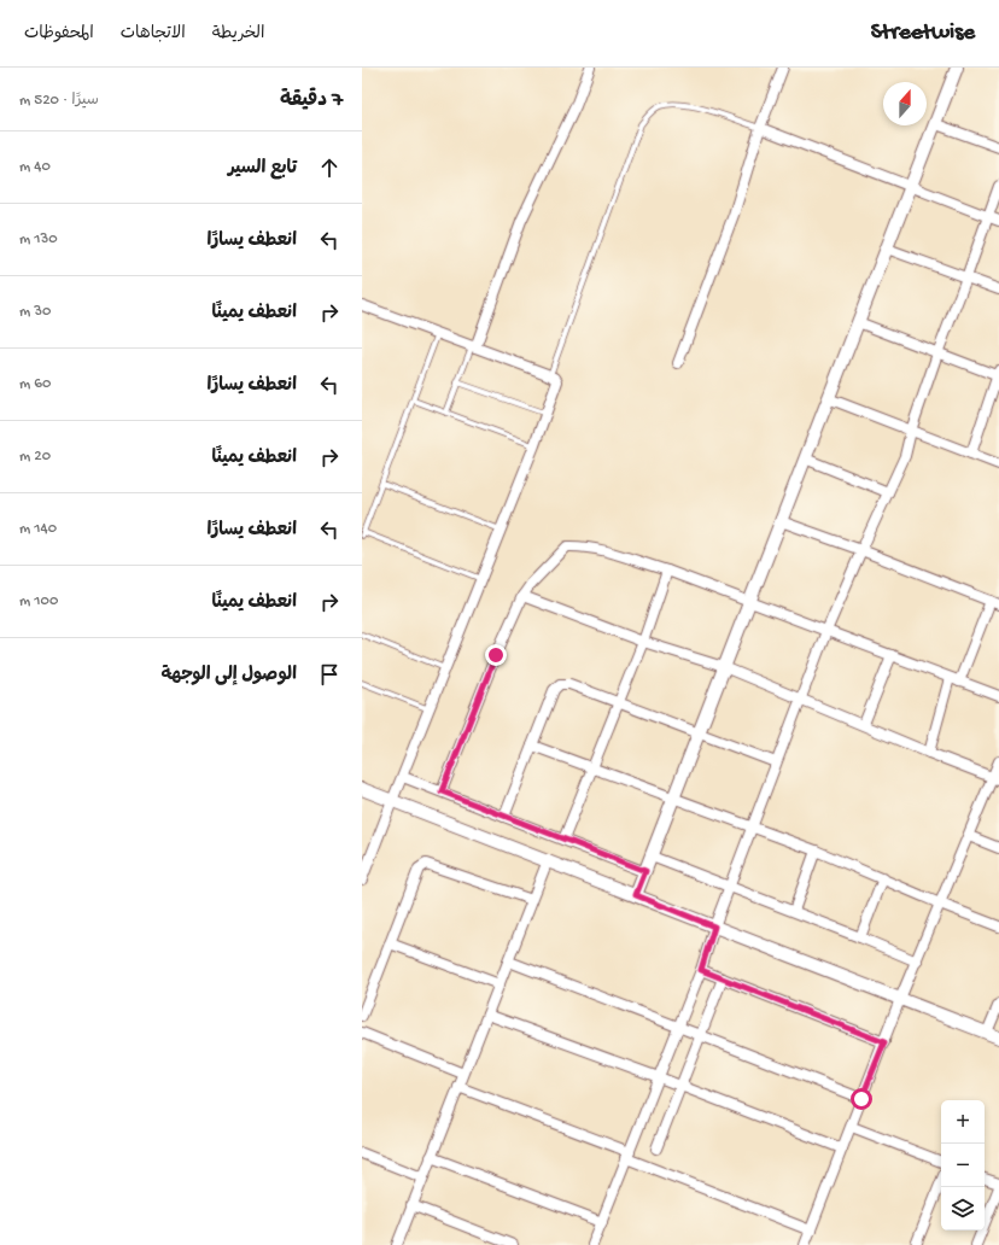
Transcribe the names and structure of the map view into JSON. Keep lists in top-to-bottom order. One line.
{"north":"top","page":{"header":"Streetwise","nav":["الخريطة","الاتجاهات","المحفوظات"],"heading":["7 دقيقة","سيرًا · 520 m"],"list":[["تابع السير","40 m"],["انعطف يسارًا","130 m"],["انعطف يمينًا","30 m"],["انعطف يسارًا","60 m"],["انعطف يمينًا","20 m"],["انعطف يسارًا","140 m"],["انعطف يمينًا","100 m"],"الوصول إلى الوجهة"],"map_buttons":["+","−"]}}
